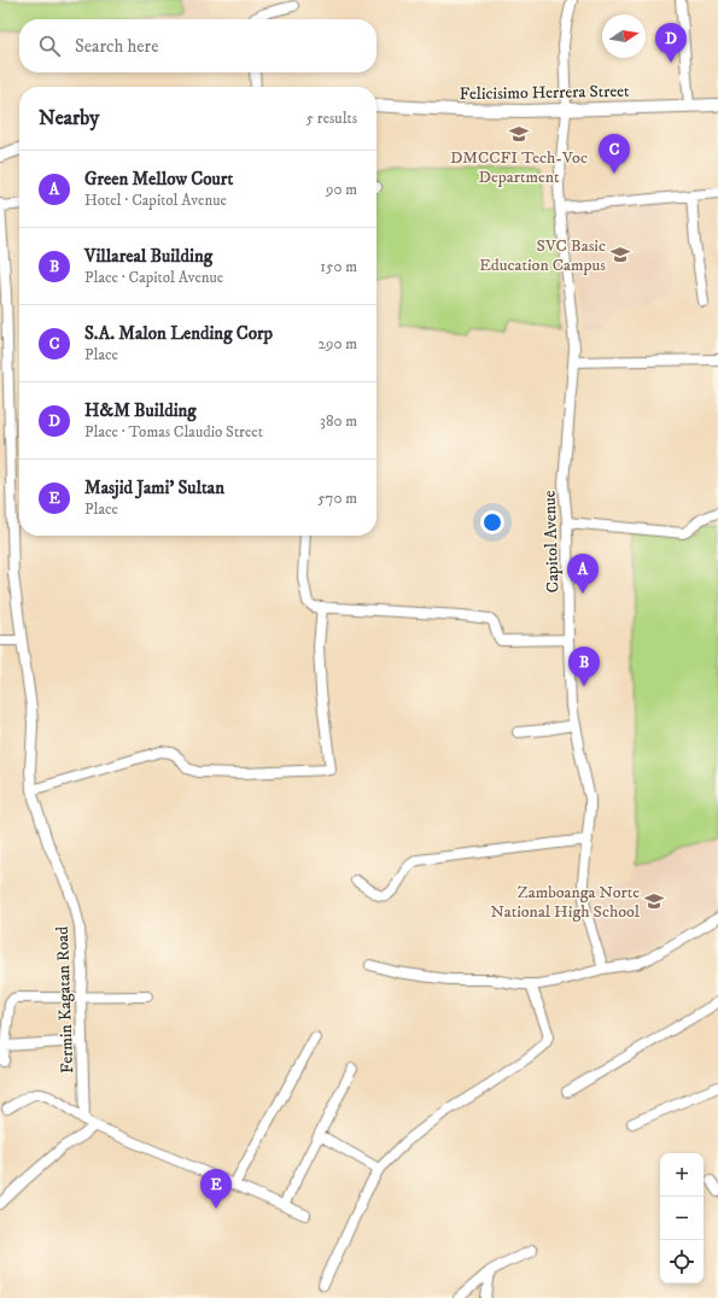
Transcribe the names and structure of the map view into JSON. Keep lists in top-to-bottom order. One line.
{"streets":{"street":["Felicisimo Herrera Street","Capitol Avenue","Fermin Kagatan Road"]},"crossings":[["Felicisimo Herrera Street","Capitol Avenue"]],"places":{"school or university":["DMCCFI Tech-Voc Department","SVC Basic Education Campus","Zamboanga Norte National High School"]},"north":"right","page":{"search":"Search here","pins":["D","C","A","B","E"],"heading":["Nearby","5 results"],"list":[{"mark":"A","name":"Green Mellow Court","note":"Hotel · Capitol Avenue","value":"90 m"},{"mark":"B","name":"Villareal Building","note":"Place · Capitol Avenue","value":"150 m"},{"mark":"C","name":"S.A. Malon Lending Corp","note":"Place","value":"290 m"},{"mark":"D","name":"H&M Building","note":"Place · Tomas Claudio Street","value":"380 m"},{"mark":"E","name":"Masjid Jami' Sultan","note":"Place","value":"570 m"}],"map_buttons":["+","−"]}}
